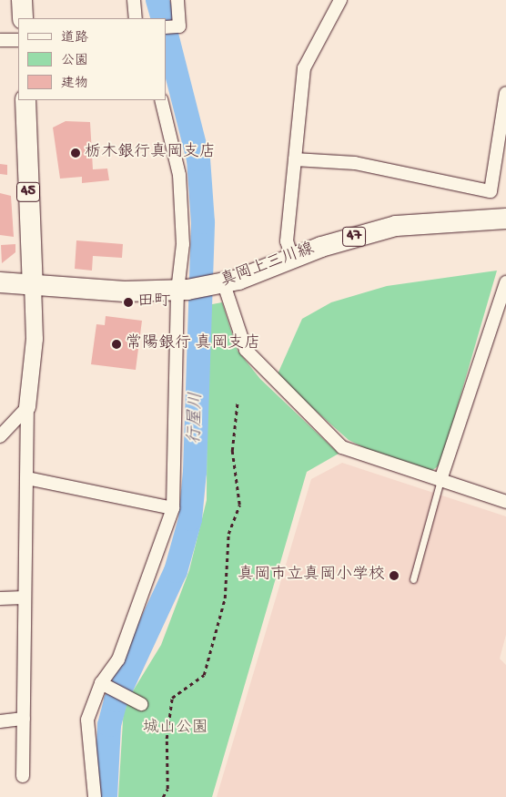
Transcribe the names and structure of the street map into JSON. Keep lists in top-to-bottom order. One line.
{"streets":{"main road":["45","47","真岡上三川線"]},"crossings":[["45","真岡上三川線"]],"water":["行屋川"],"parks":["城山公園"],"places":["栃木銀行真岡支店","田町","常陽銀行 真岡支店","真岡市立真岡小学校"],"legend":["道路","公園","建物"]}
